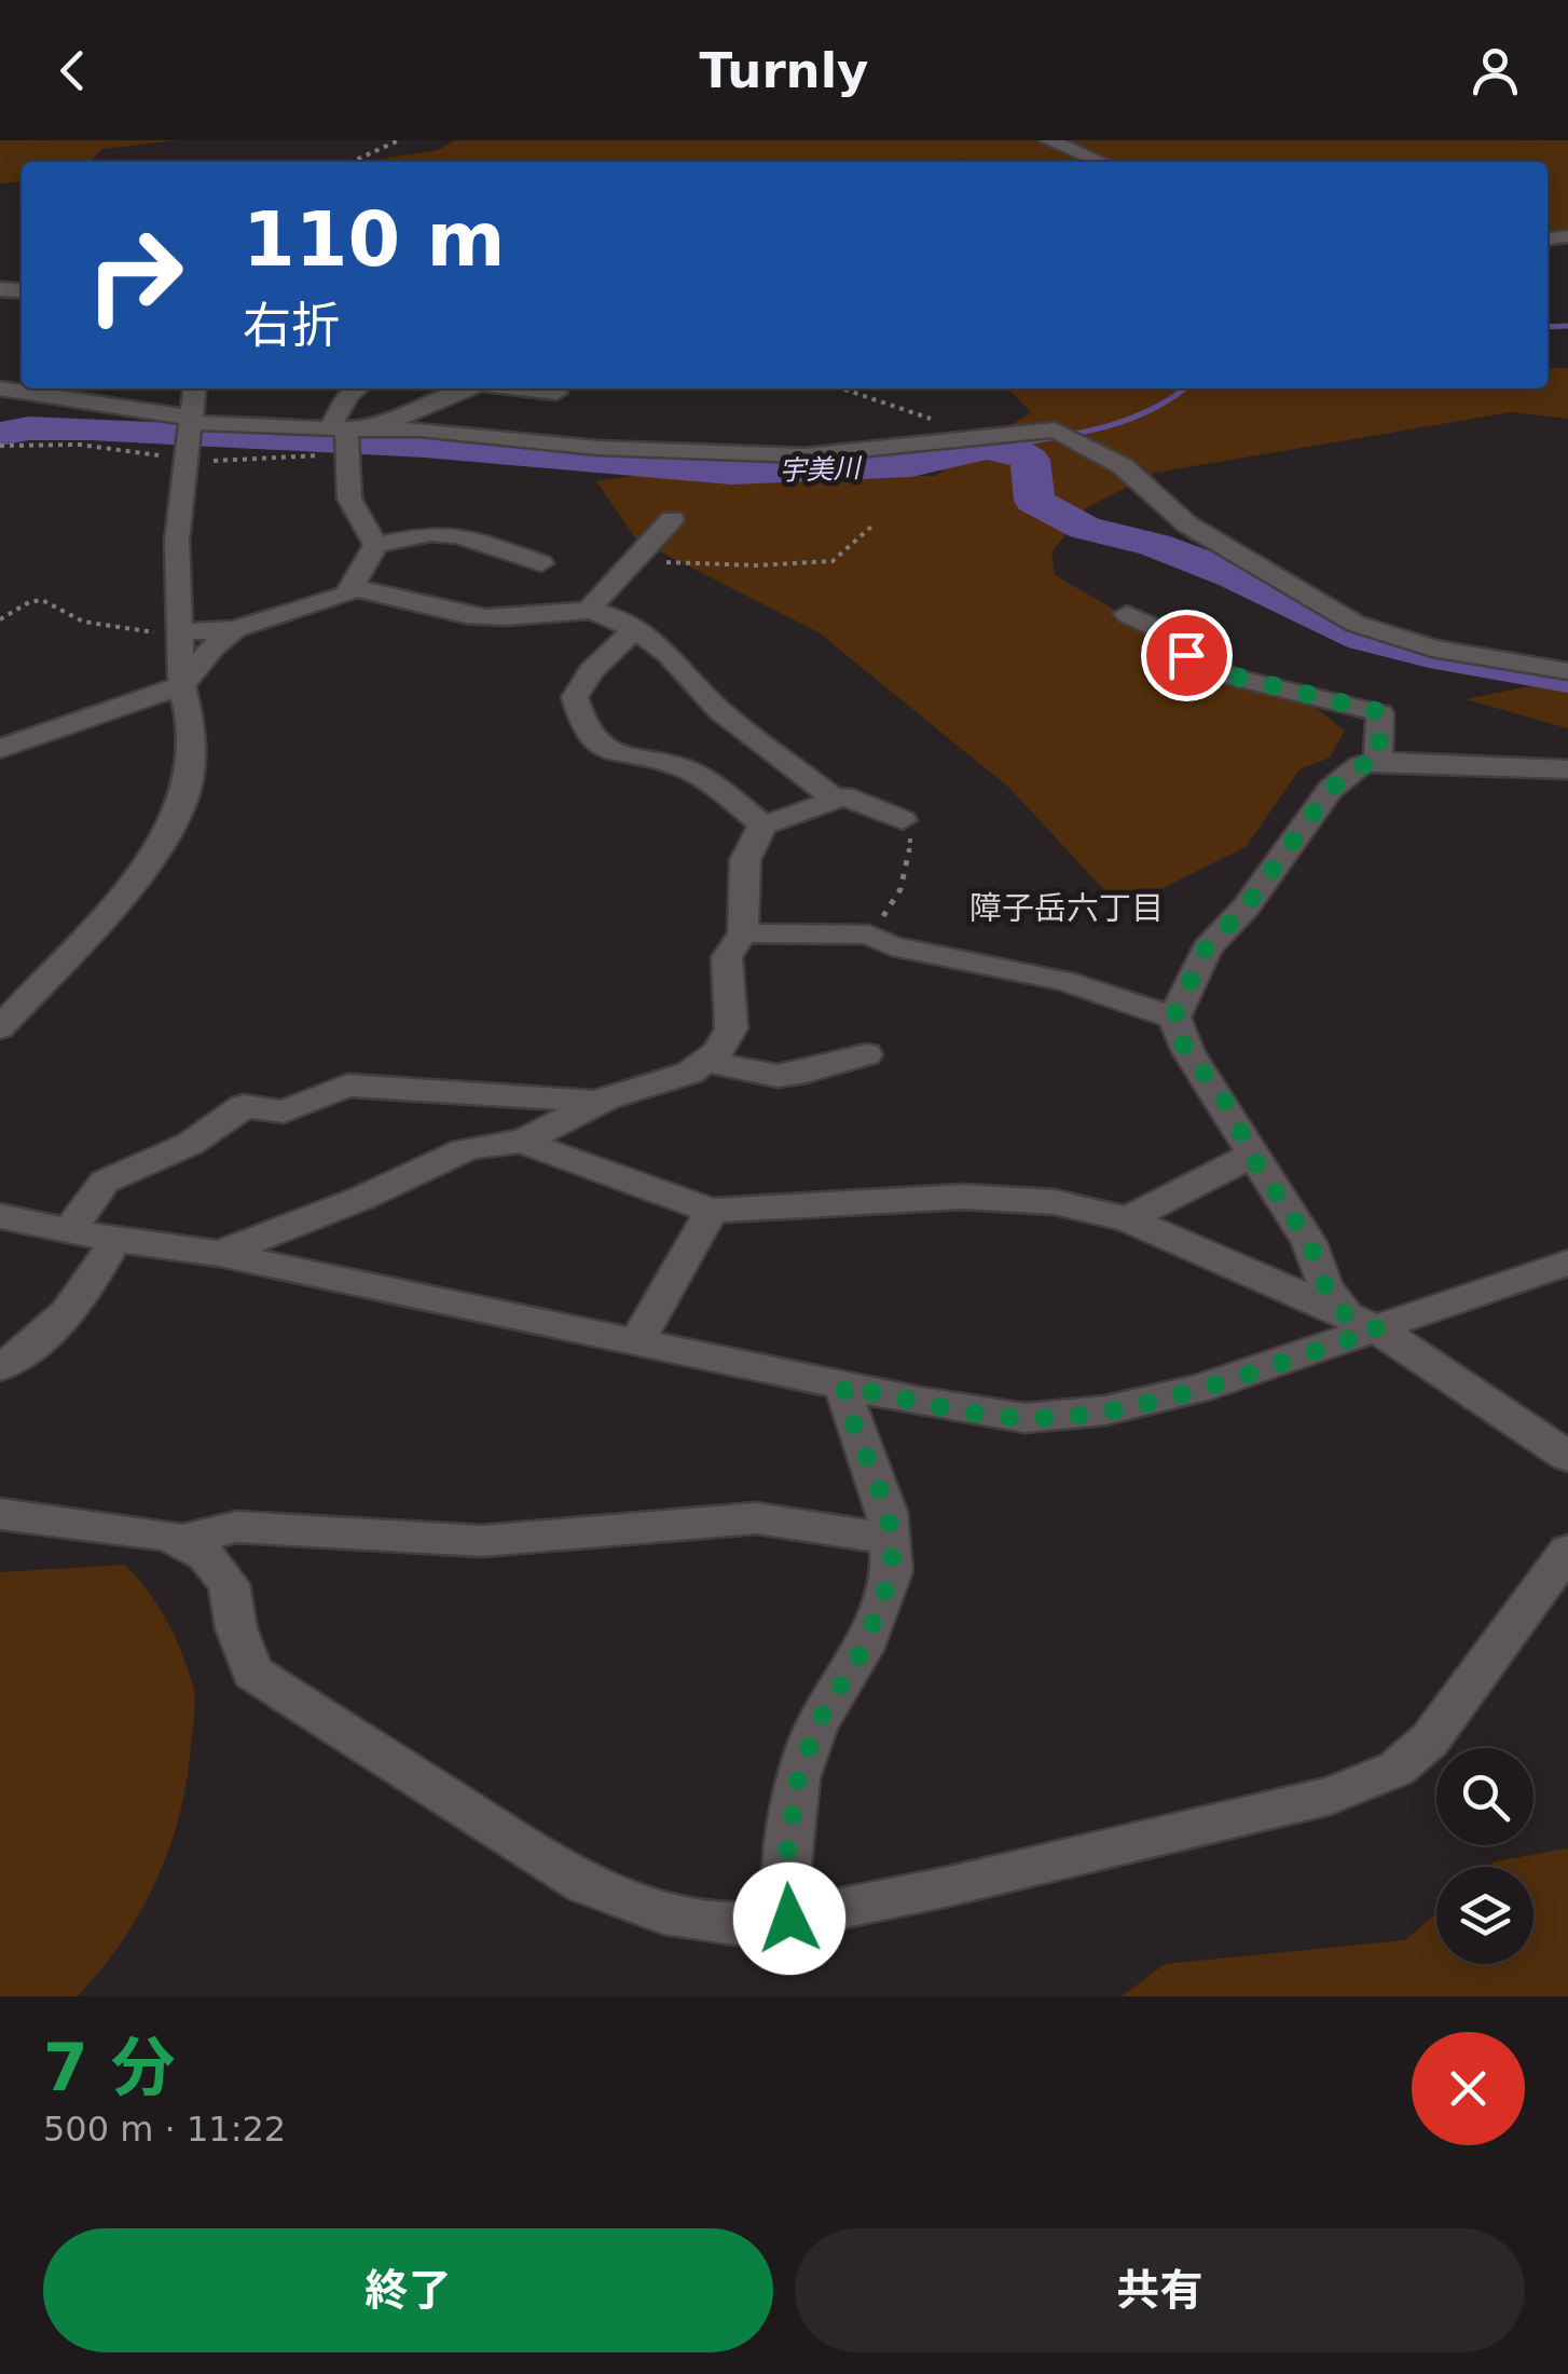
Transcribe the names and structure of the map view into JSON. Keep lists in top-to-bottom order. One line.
{"districts":["障子岳六丁目"],"water":["宇美川"],"page":{"header":"Turnly","turn":["110 m","右折"],"heading":["7 分","500 m · 11:22"],"buttons":["終了","共有"]}}
